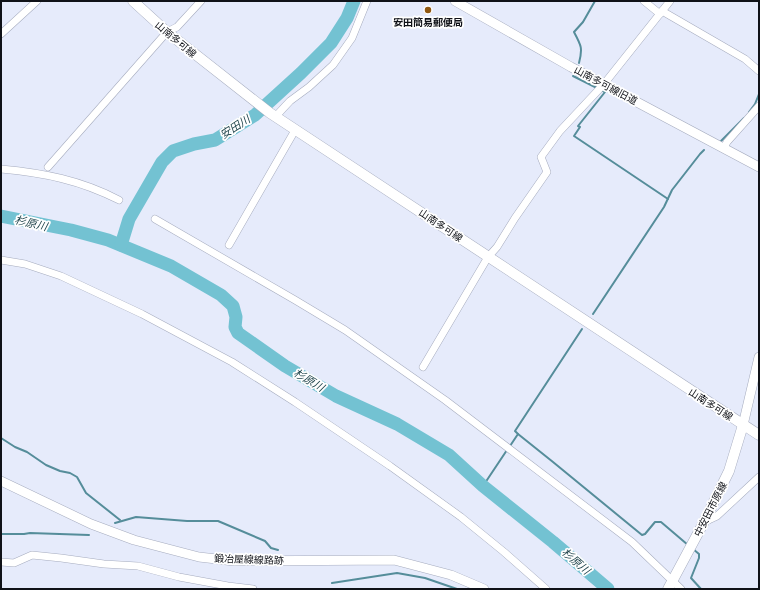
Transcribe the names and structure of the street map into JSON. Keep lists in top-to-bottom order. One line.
{"streets":{"main road":["山南多可線","中安田市原線"],"street":["山南多可線旧道","鍛冶屋線線路跡"]},"crossings":[["山南多可線","中安田市原線"]],"water":["安田川","杉原川"],"places":["安田簡易郵便局"]}
